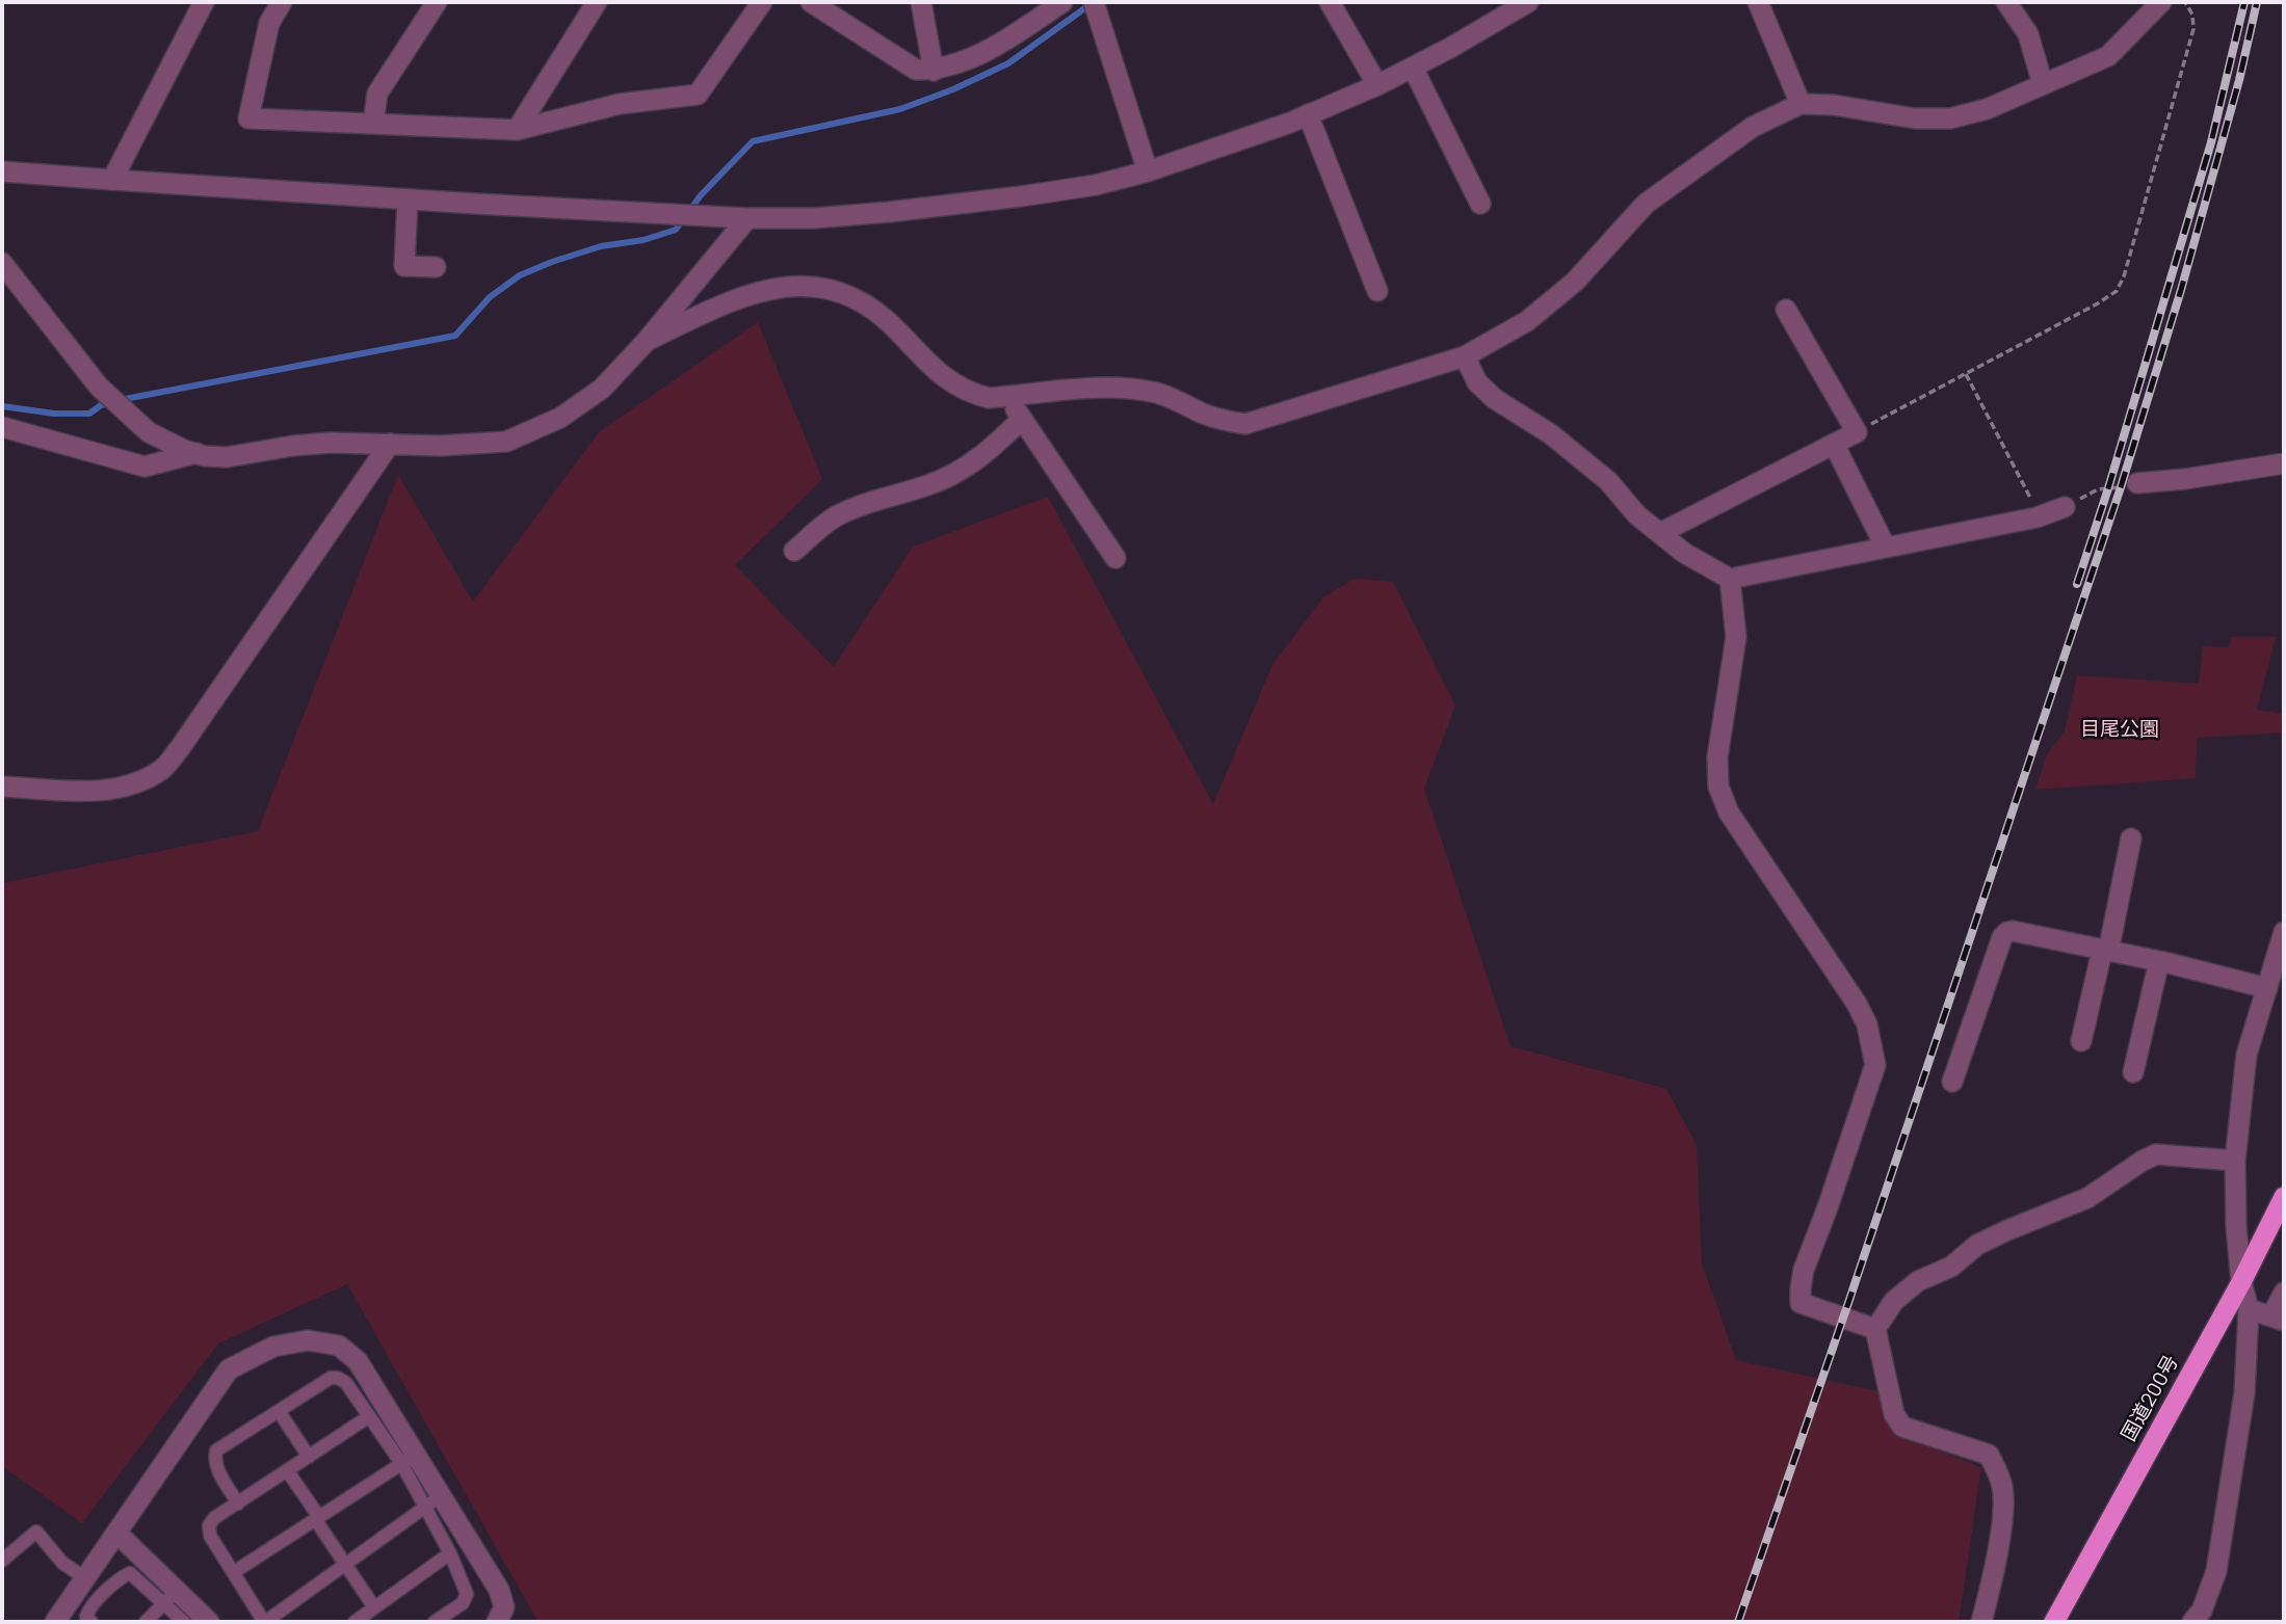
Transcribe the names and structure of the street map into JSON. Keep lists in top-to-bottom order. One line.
{"streets":{"highway":["国道200号"]},"parks":["目尾公園"]}
